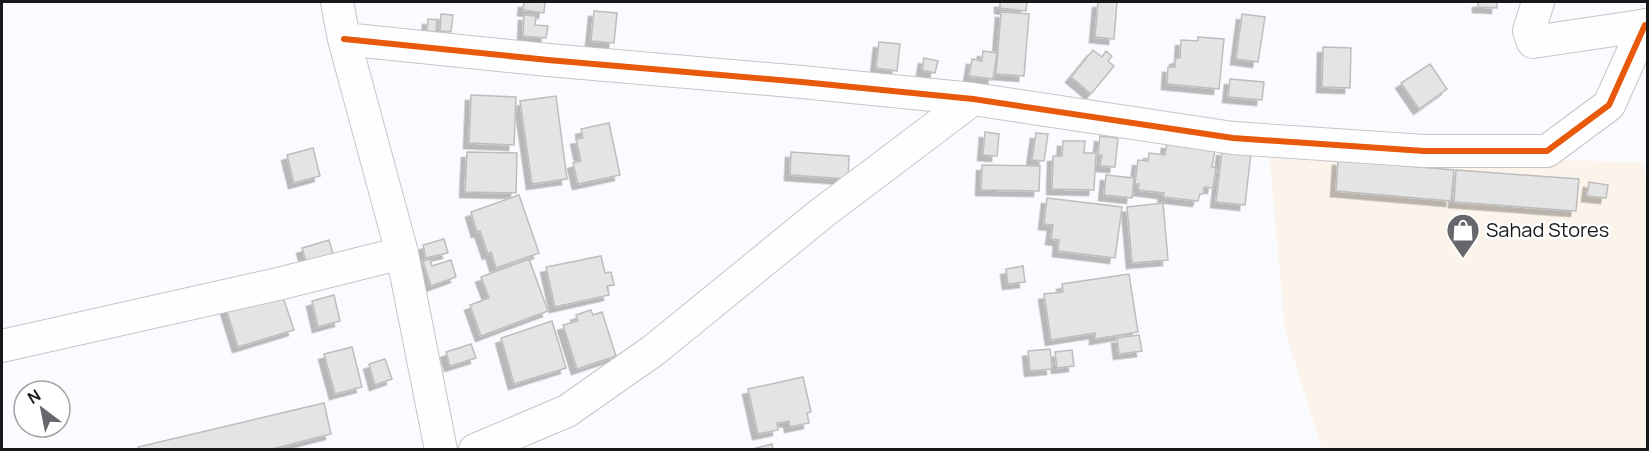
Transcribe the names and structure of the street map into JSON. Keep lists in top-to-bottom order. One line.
{"places":{"shop":["Sahad Stores"]},"north":"top left"}
